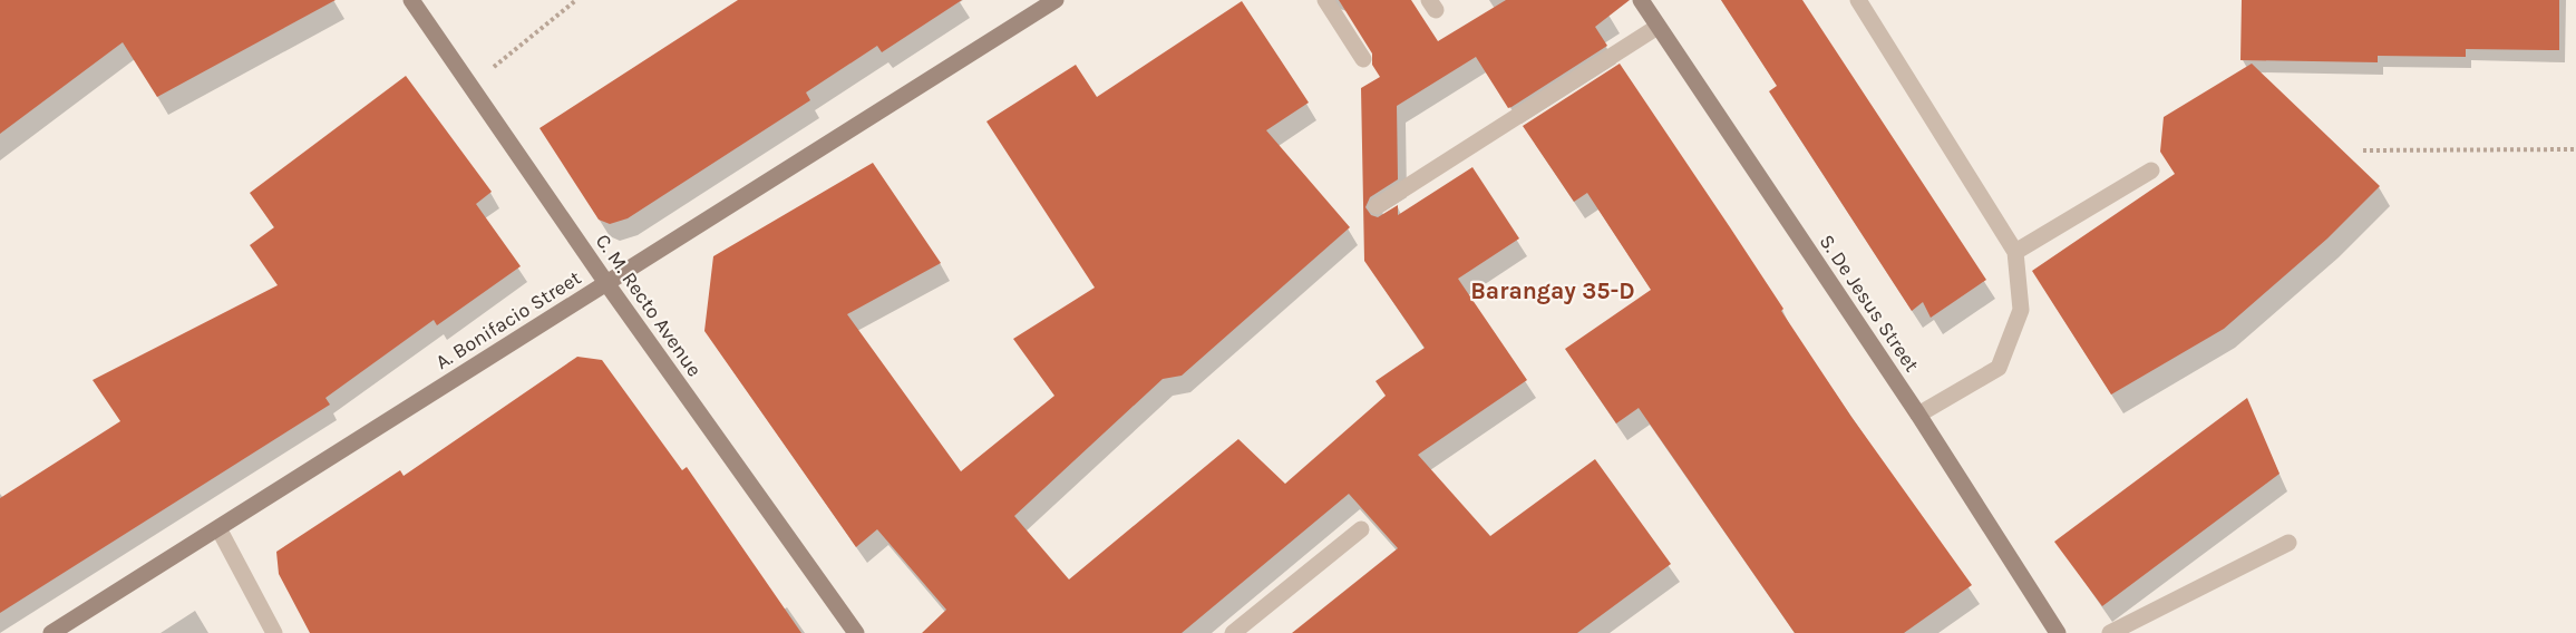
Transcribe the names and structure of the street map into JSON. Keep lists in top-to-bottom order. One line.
{"streets":{"street":["S. De Jesus Street","C. M. Recto Avenue","A. Bonifacio Street"]},"crossings":[["C. M. Recto Avenue","A. Bonifacio Street"]],"districts":["Barangay 35-D"]}
